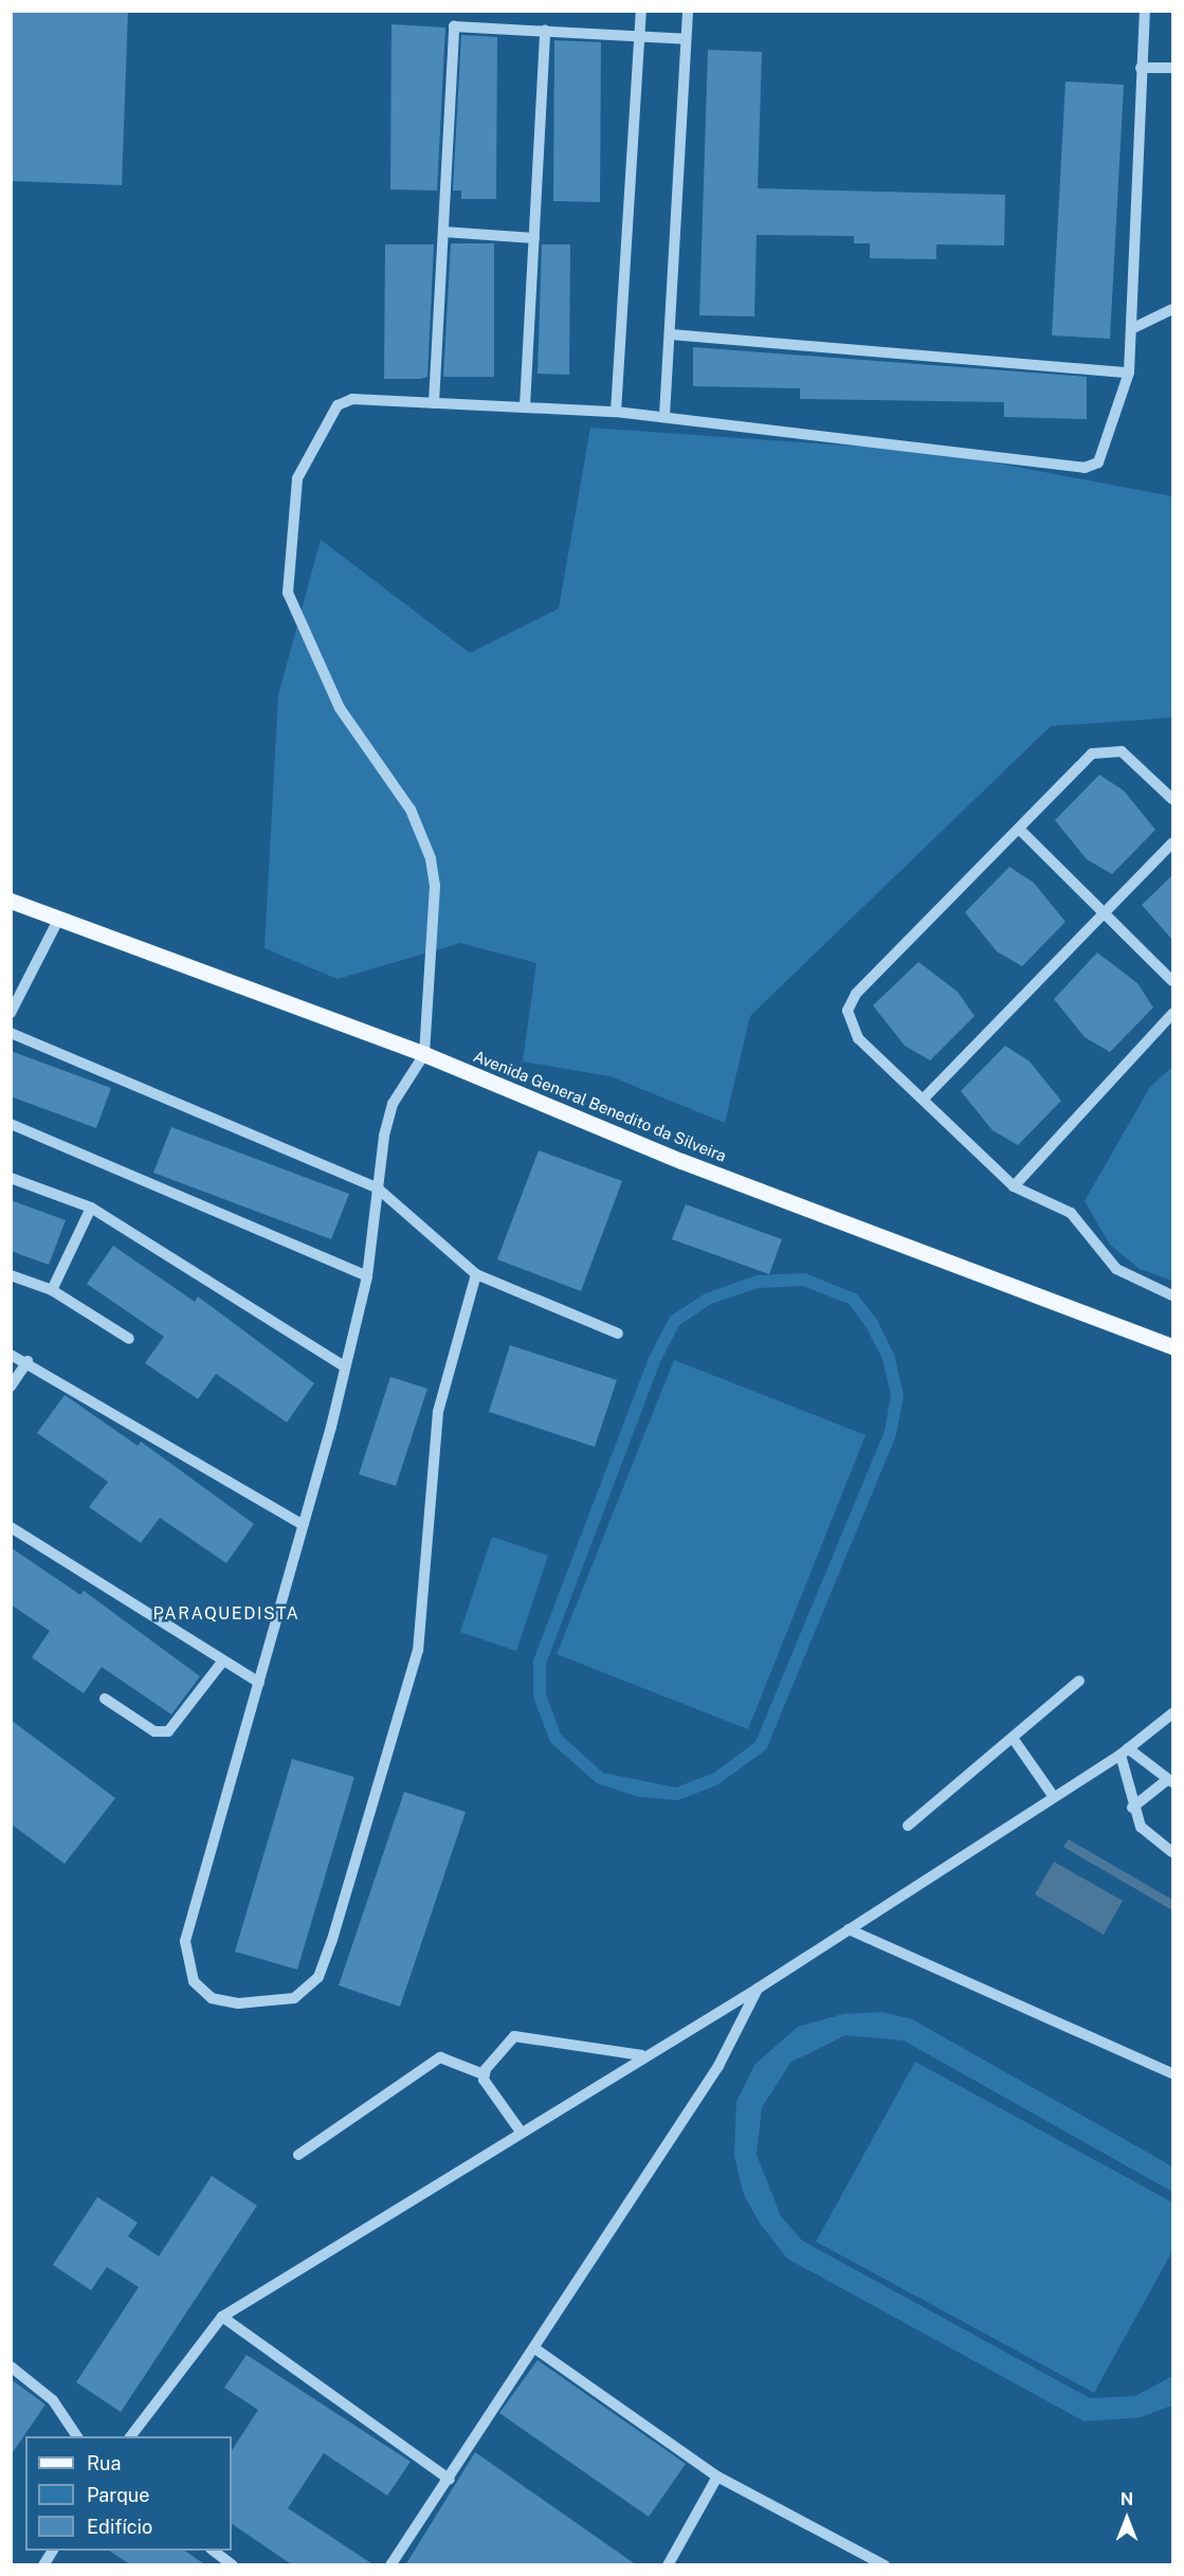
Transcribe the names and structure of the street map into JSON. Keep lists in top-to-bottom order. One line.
{"streets":{"main road":["Avenida General Benedito da Silveira"]},"districts":["PARAQUEDISTA"],"legend":["Rua","Parque","Edifício"],"north":"top"}
